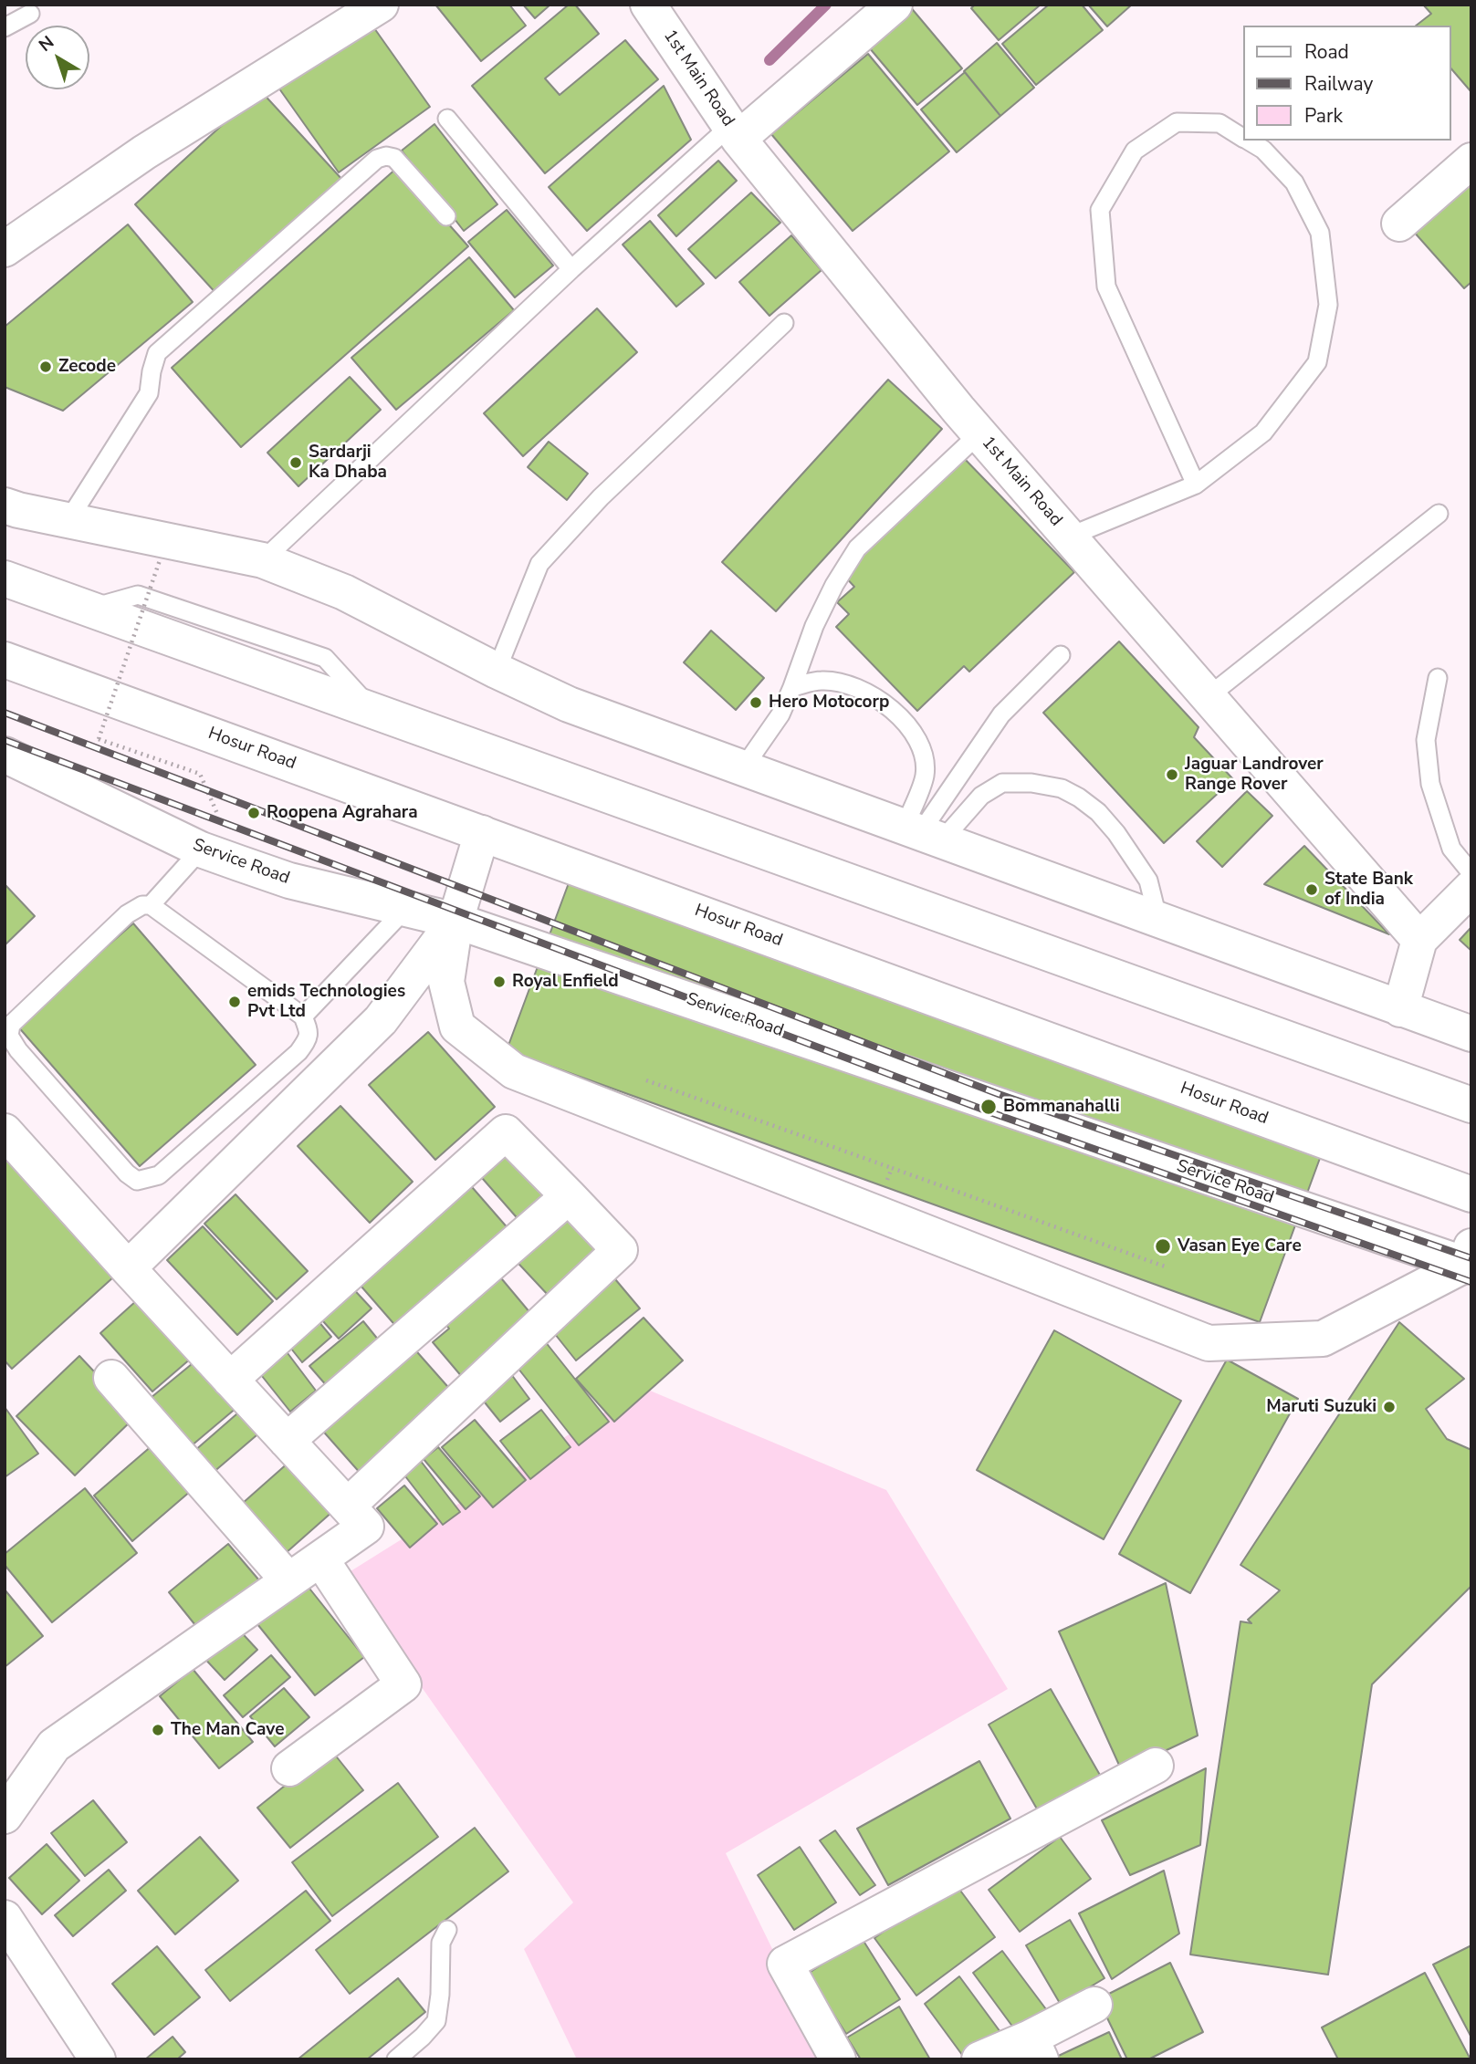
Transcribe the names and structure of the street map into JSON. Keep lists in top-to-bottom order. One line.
{"streets":{"main road":["1st Main Road","Hosur Road","Service Road"]},"places":["Zecode","Sardarji Ka Dhaba","Hero Motocorp","Jaguar Landrover Range Rover","Roopena Agrahara","State Bank of India","Royal Enfield","emids Technologies Pvt Ltd","Bommanahalli","Vasan Eye Care","Maruti Suzuki","The Man Cave"],"legend":["Road","Railway","Park"],"north":"top left"}
